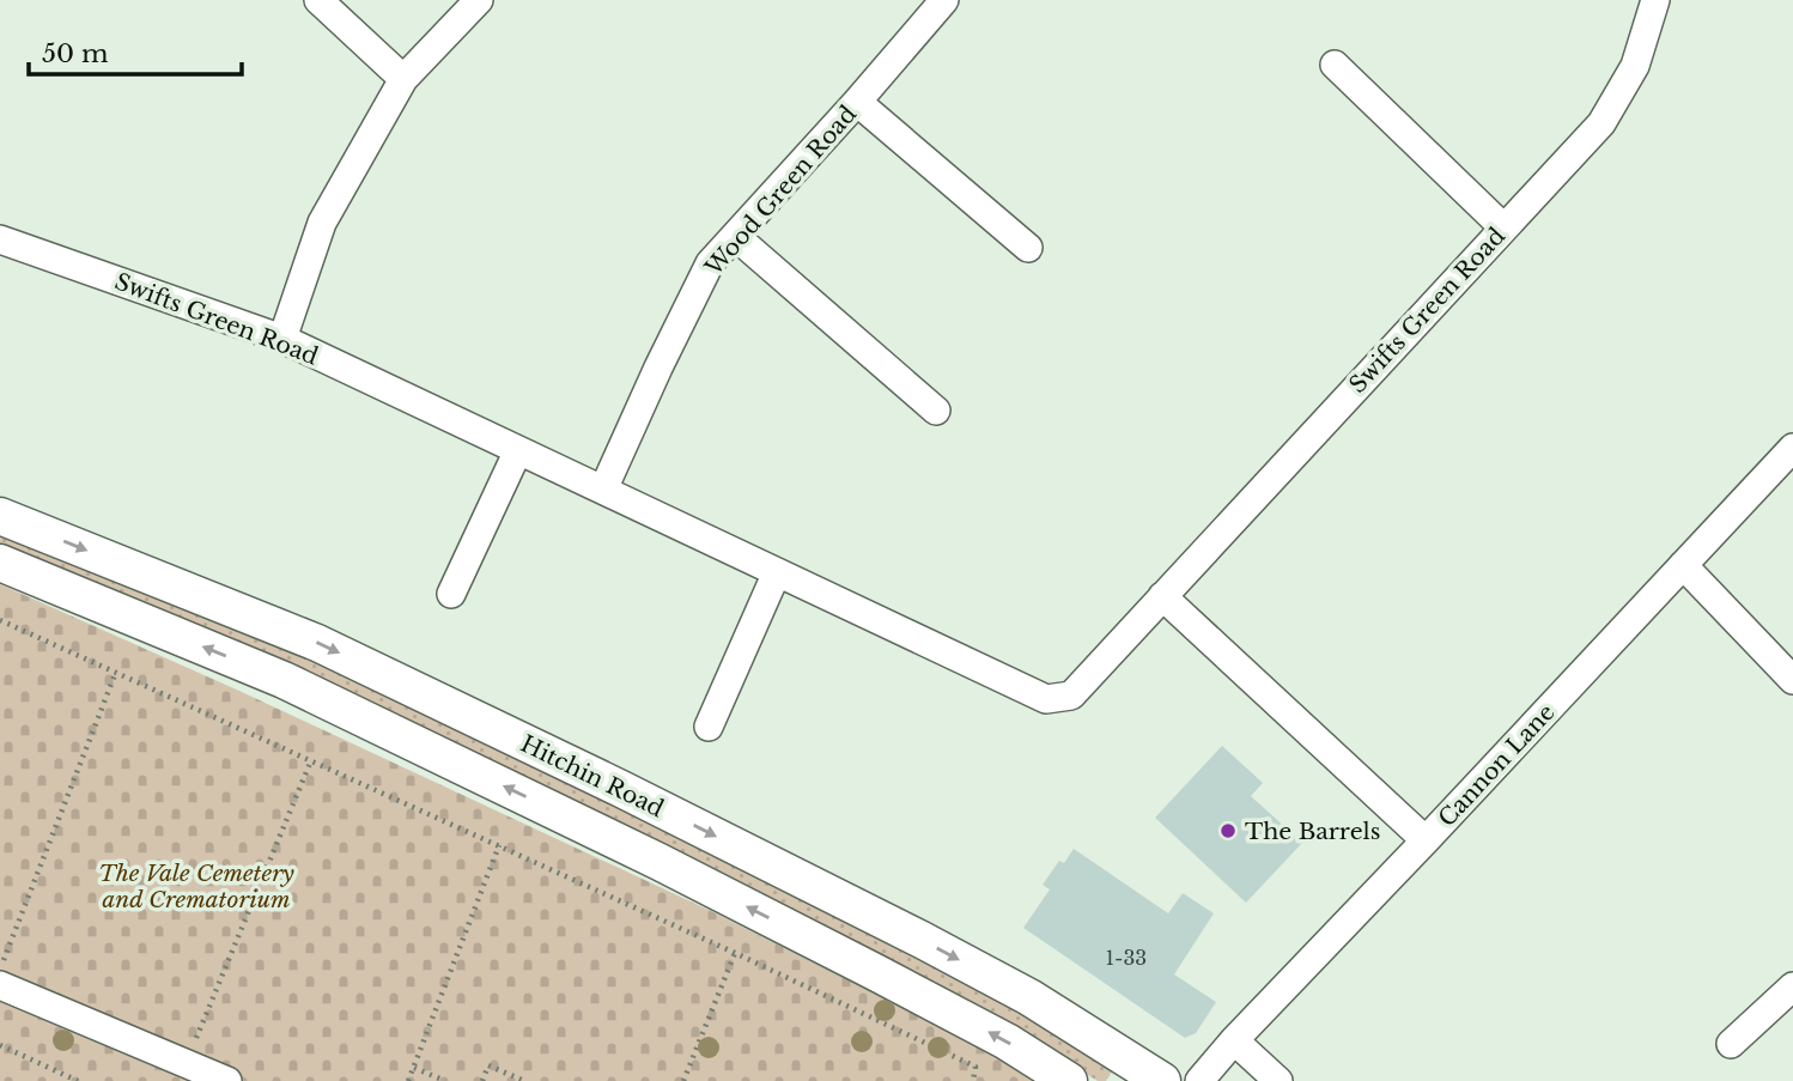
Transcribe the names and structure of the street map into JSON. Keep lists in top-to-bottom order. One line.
{"streets":{"main road":["Hitchin Road"],"street":["Wood Green Road","Swifts Green Road","Cannon Lane"]},"crossings":[["Wood Green Road","Swifts Green Road"]],"parks":["The Vale Cemetery and Crematorium"],"places":["The Barrels"],"house_numbers":["1-33"],"scale_bar":"50 m"}
